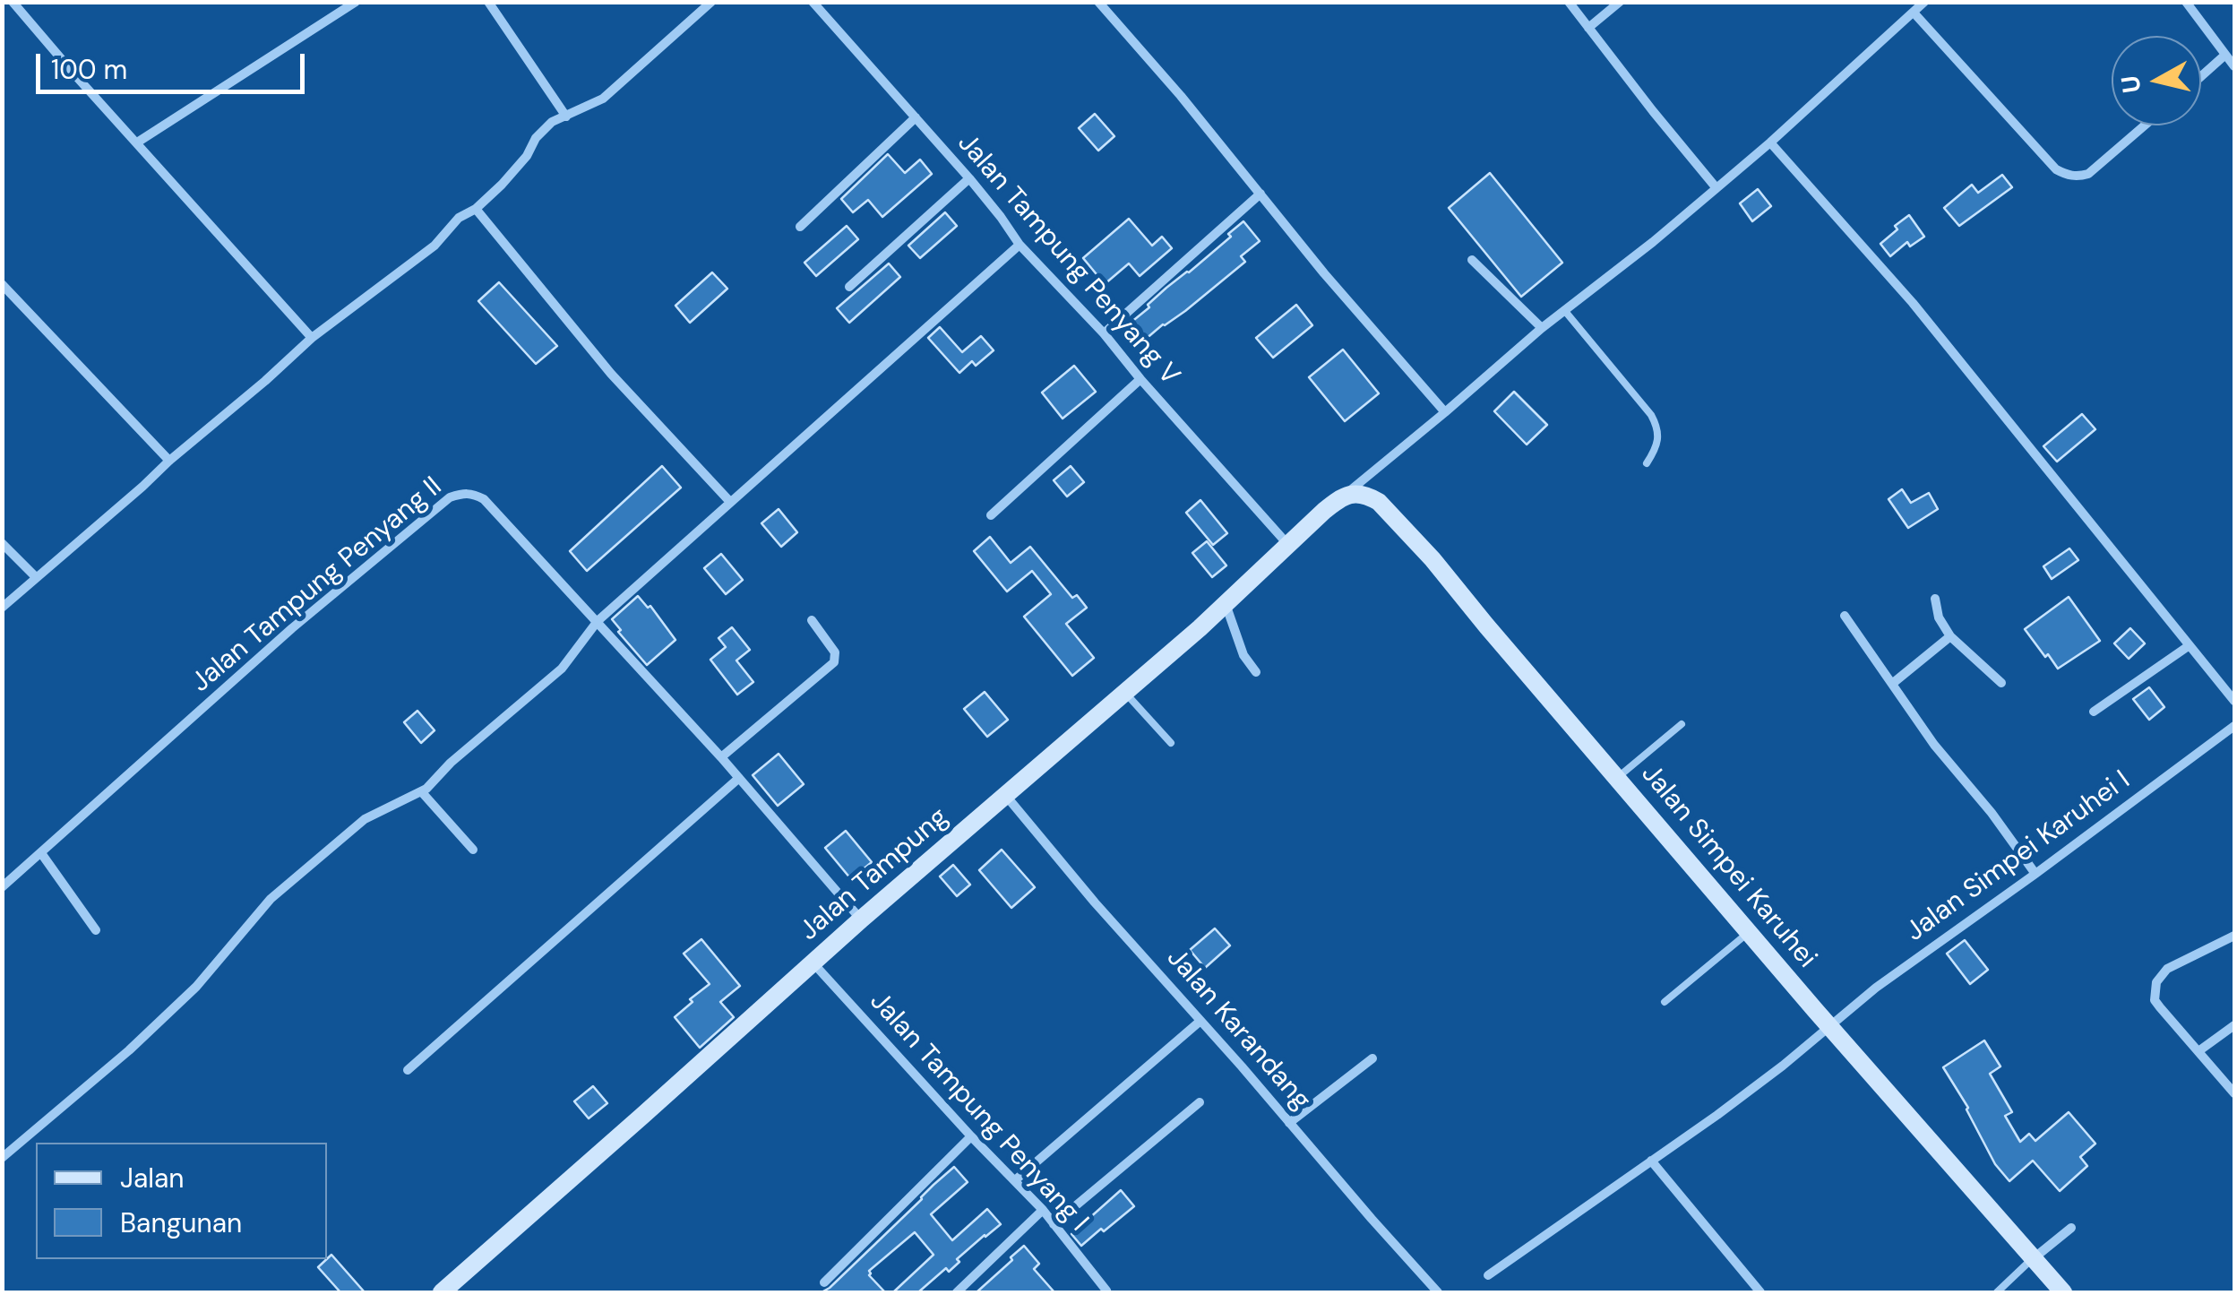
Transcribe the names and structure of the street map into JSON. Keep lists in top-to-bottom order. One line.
{"streets":{"main road":["Jalan Simpei Karuhei","Jalan Tampung"],"street":["Jalan Tampung Penyang V","Jalan Tampung Penyang II","Jalan Simpei Karuhei I","Jalan Karandang","Jalan Tampung Penyang I"]},"crossings":[["Jalan Tampung Penyang V","Jalan Tampung"],["Jalan Tampung Penyang II","Jalan Tampung"],["Jalan Simpei Karuhei I","Jalan Simpei Karuhei"],["Jalan Simpei Karuhei","Jalan Tampung"],["Jalan Tampung","Jalan Karandang"],["Jalan Tampung","Jalan Tampung Penyang I"]],"legend":["Jalan","Bangunan"],"scale_bar":"100 m","north":"left"}
